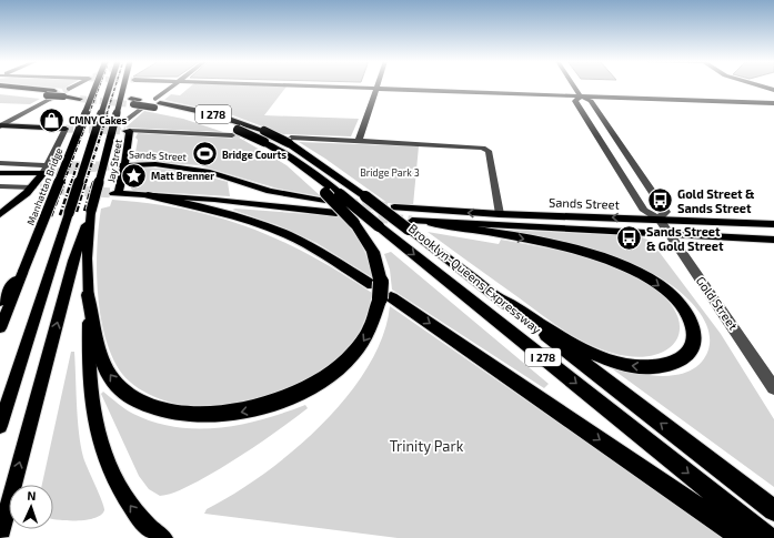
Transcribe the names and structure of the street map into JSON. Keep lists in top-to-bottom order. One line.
{"streets":{"highway":["I 278","Brooklyn-Queens Expressway"],"main road":["Sands Street","Jay Street","Manhattan Bridge"],"street":["Gold Street"]},"crossings":[["Sands Street","Jay Street"],["Sands Street","Gold Street"]],"parks":["Bridge Park 3","Trinity Park"],"places":{"shop":["CMNY Cakes"],"sports":["Bridge Courts"],"place":["Matt Brenner"],"bus stop":["Gold Street & Sands Street","Sands Street & Gold Street"]},"north":"top"}
